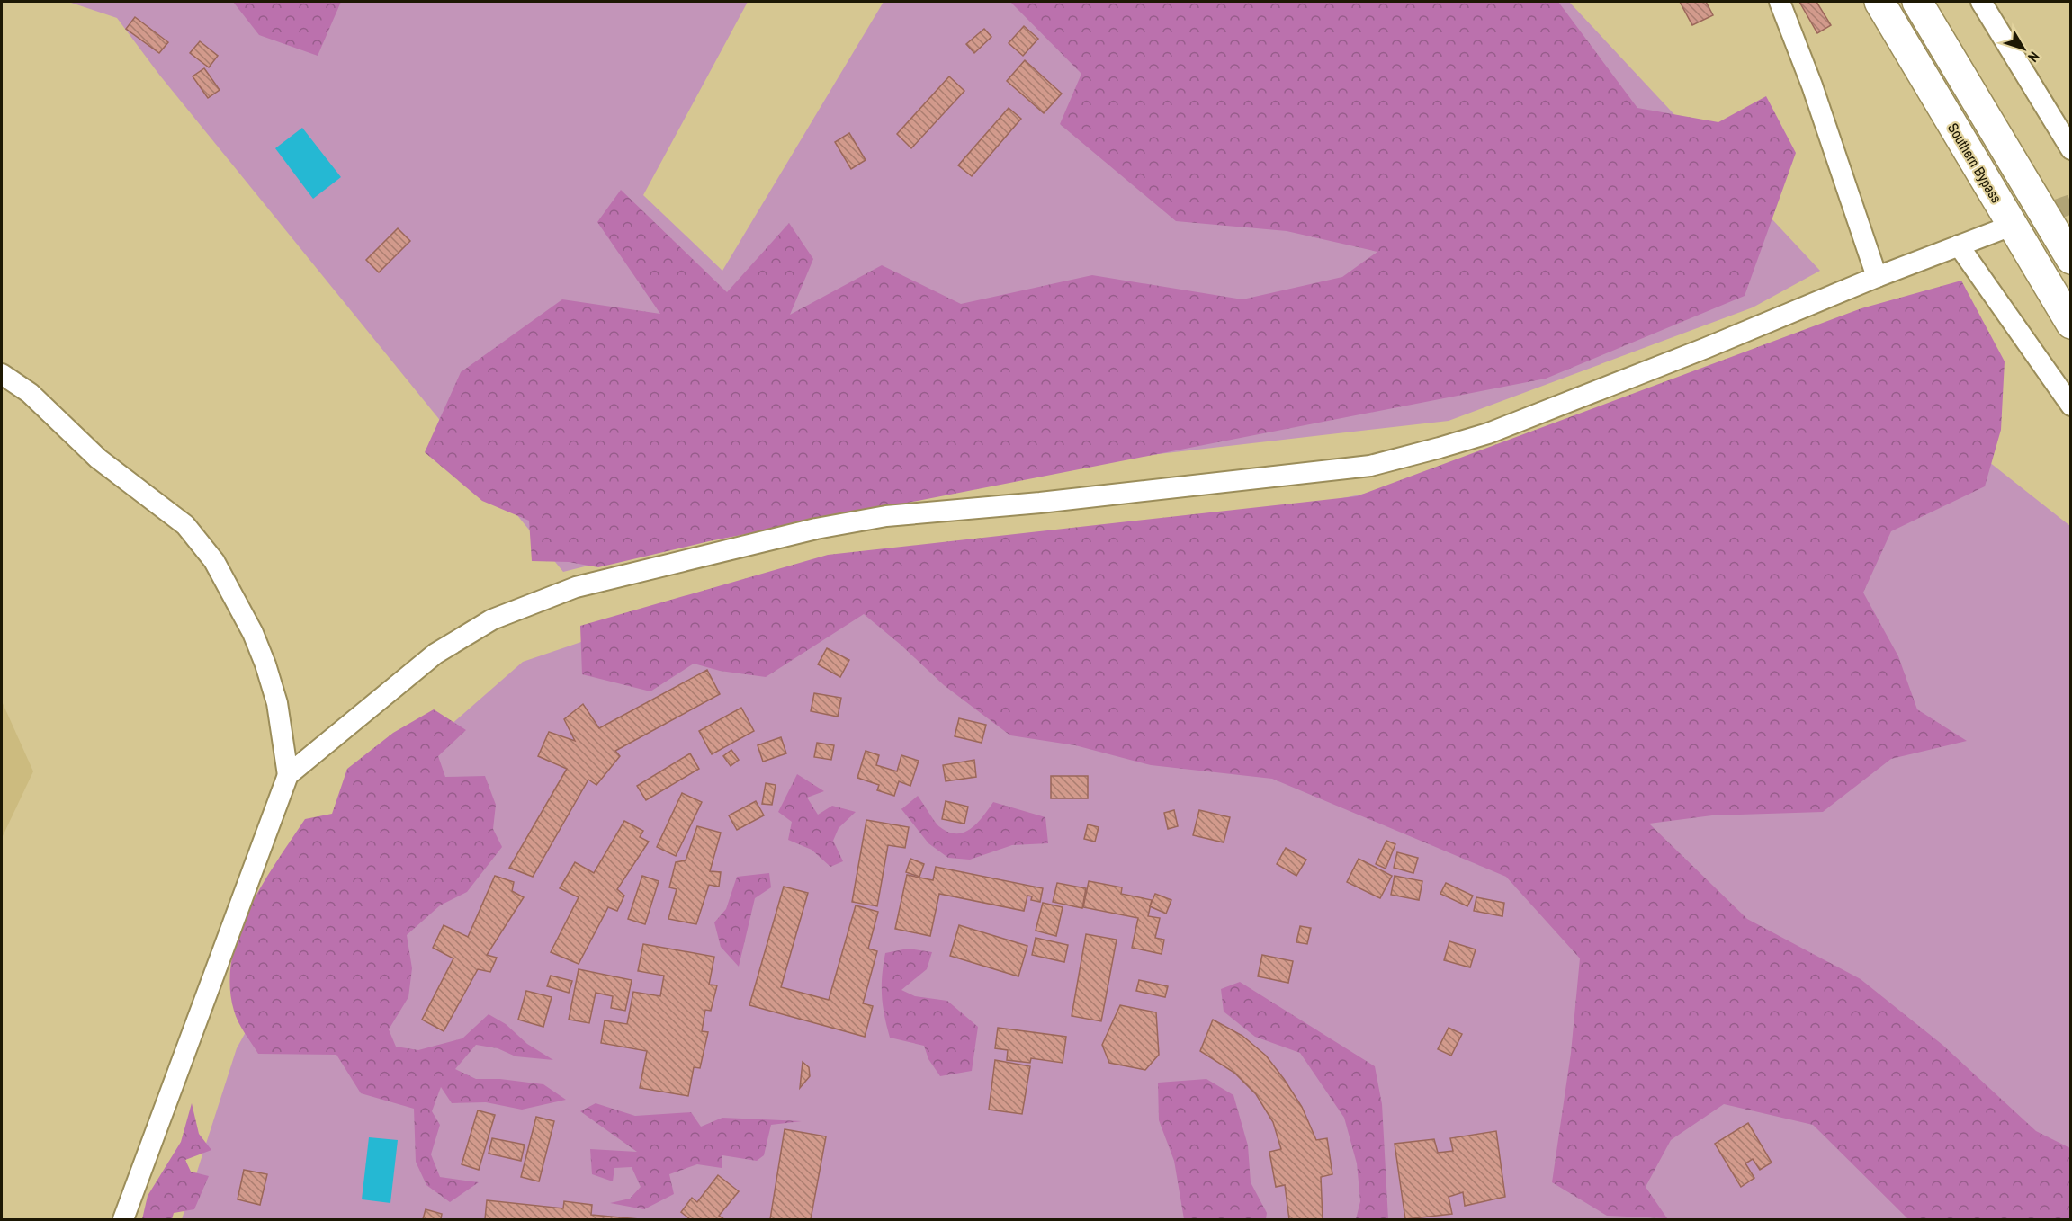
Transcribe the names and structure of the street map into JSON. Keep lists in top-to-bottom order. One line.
{"streets":{"highway":["Southern Bypass"]},"north":"bottom right"}
